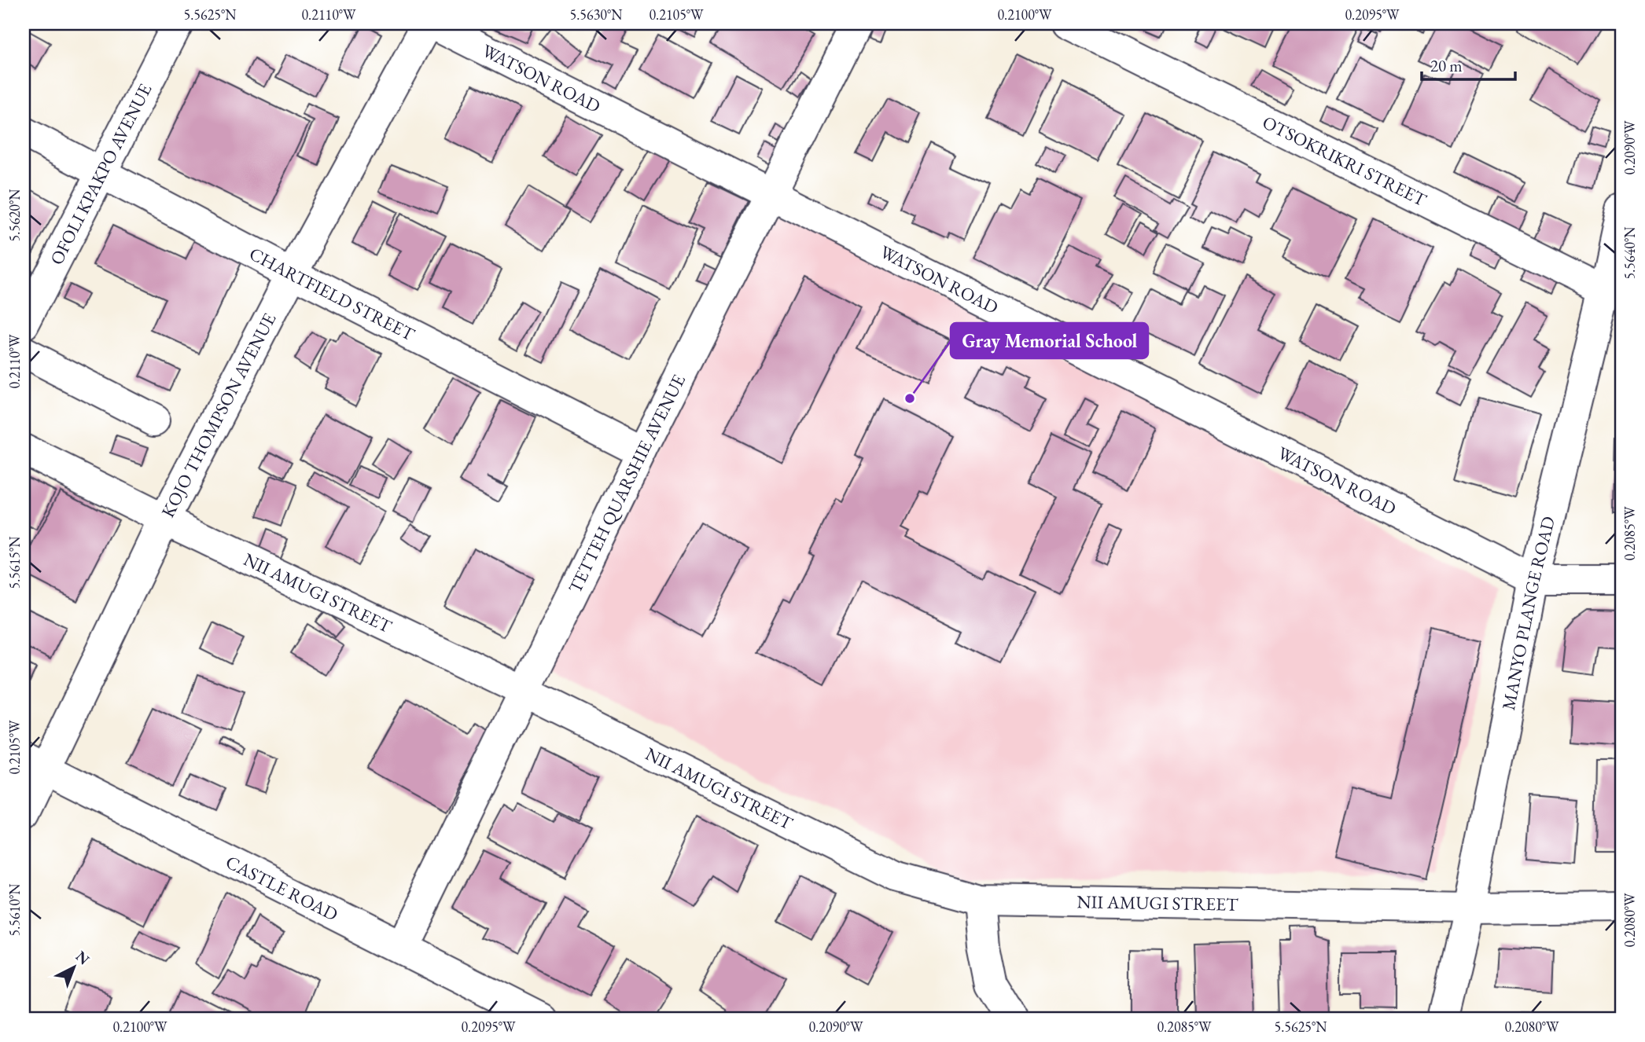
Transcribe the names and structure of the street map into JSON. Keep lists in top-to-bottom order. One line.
{"streets":{"street":["WATSON ROAD","OTSOKRIKRI STREET","OFOLI KPAKPO AVENUE","CHARTFIELD STREET","KOJO THOMPSON AVENUE","TETTEH QUARSHIE AVENUE","NII AMUGI STREET","MANYO PLANGE ROAD","CASTLE ROAD"]},"crossings":[["WATSON ROAD","TETTEH QUARSHIE AVENUE"],["WATSON ROAD","MANYO PLANGE ROAD"],["OTSOKRIKRI STREET","MANYO PLANGE ROAD"],["OFOLI KPAKPO AVENUE","CHARTFIELD STREET"],["CHARTFIELD STREET","KOJO THOMPSON AVENUE"],["CHARTFIELD STREET","TETTEH QUARSHIE AVENUE"],["KOJO THOMPSON AVENUE","NII AMUGI STREET"],["KOJO THOMPSON AVENUE","CASTLE ROAD"],["TETTEH QUARSHIE AVENUE","NII AMUGI STREET"],["TETTEH QUARSHIE AVENUE","CASTLE ROAD"],["NII AMUGI STREET","MANYO PLANGE ROAD"]],"places":["Gray Memorial School"],"scale_bar":"20 m","north":"top right","coordinates":["5.5625°N","0.2110°W","5.5630°N","0.2105°W","0.2100°W","0.2095°W","0.2090°W","5.5620°N","5.5640°N","0.2085°W","5.5615°N","5.5610°N","0.2080°W"]}
